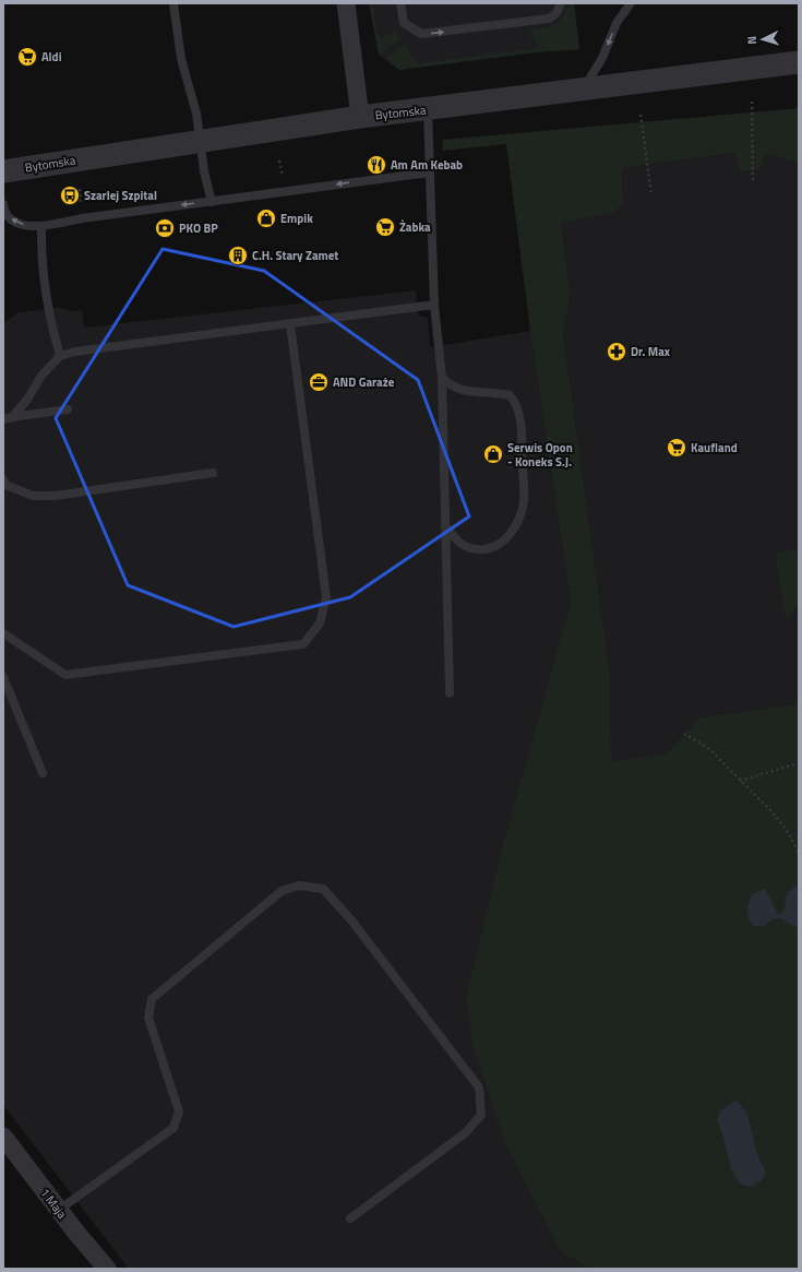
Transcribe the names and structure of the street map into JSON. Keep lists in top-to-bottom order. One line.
{"streets":{"street":["Bytomska","1 Maja"]},"places":{"supermarket":["Aldi","Żabka","Kaufland"],"restaurant":["Am Am Kebab"],"bus stop":["Szarlej Szpital"],"shop":["Empik","Serwis Opon - Koneks S.J."],"bank":["PKO BP"],"building":["C.H. Stary Zamet"],"pharmacy":["Dr. Max"],"office":["AND Garaże"]},"north":"left"}
